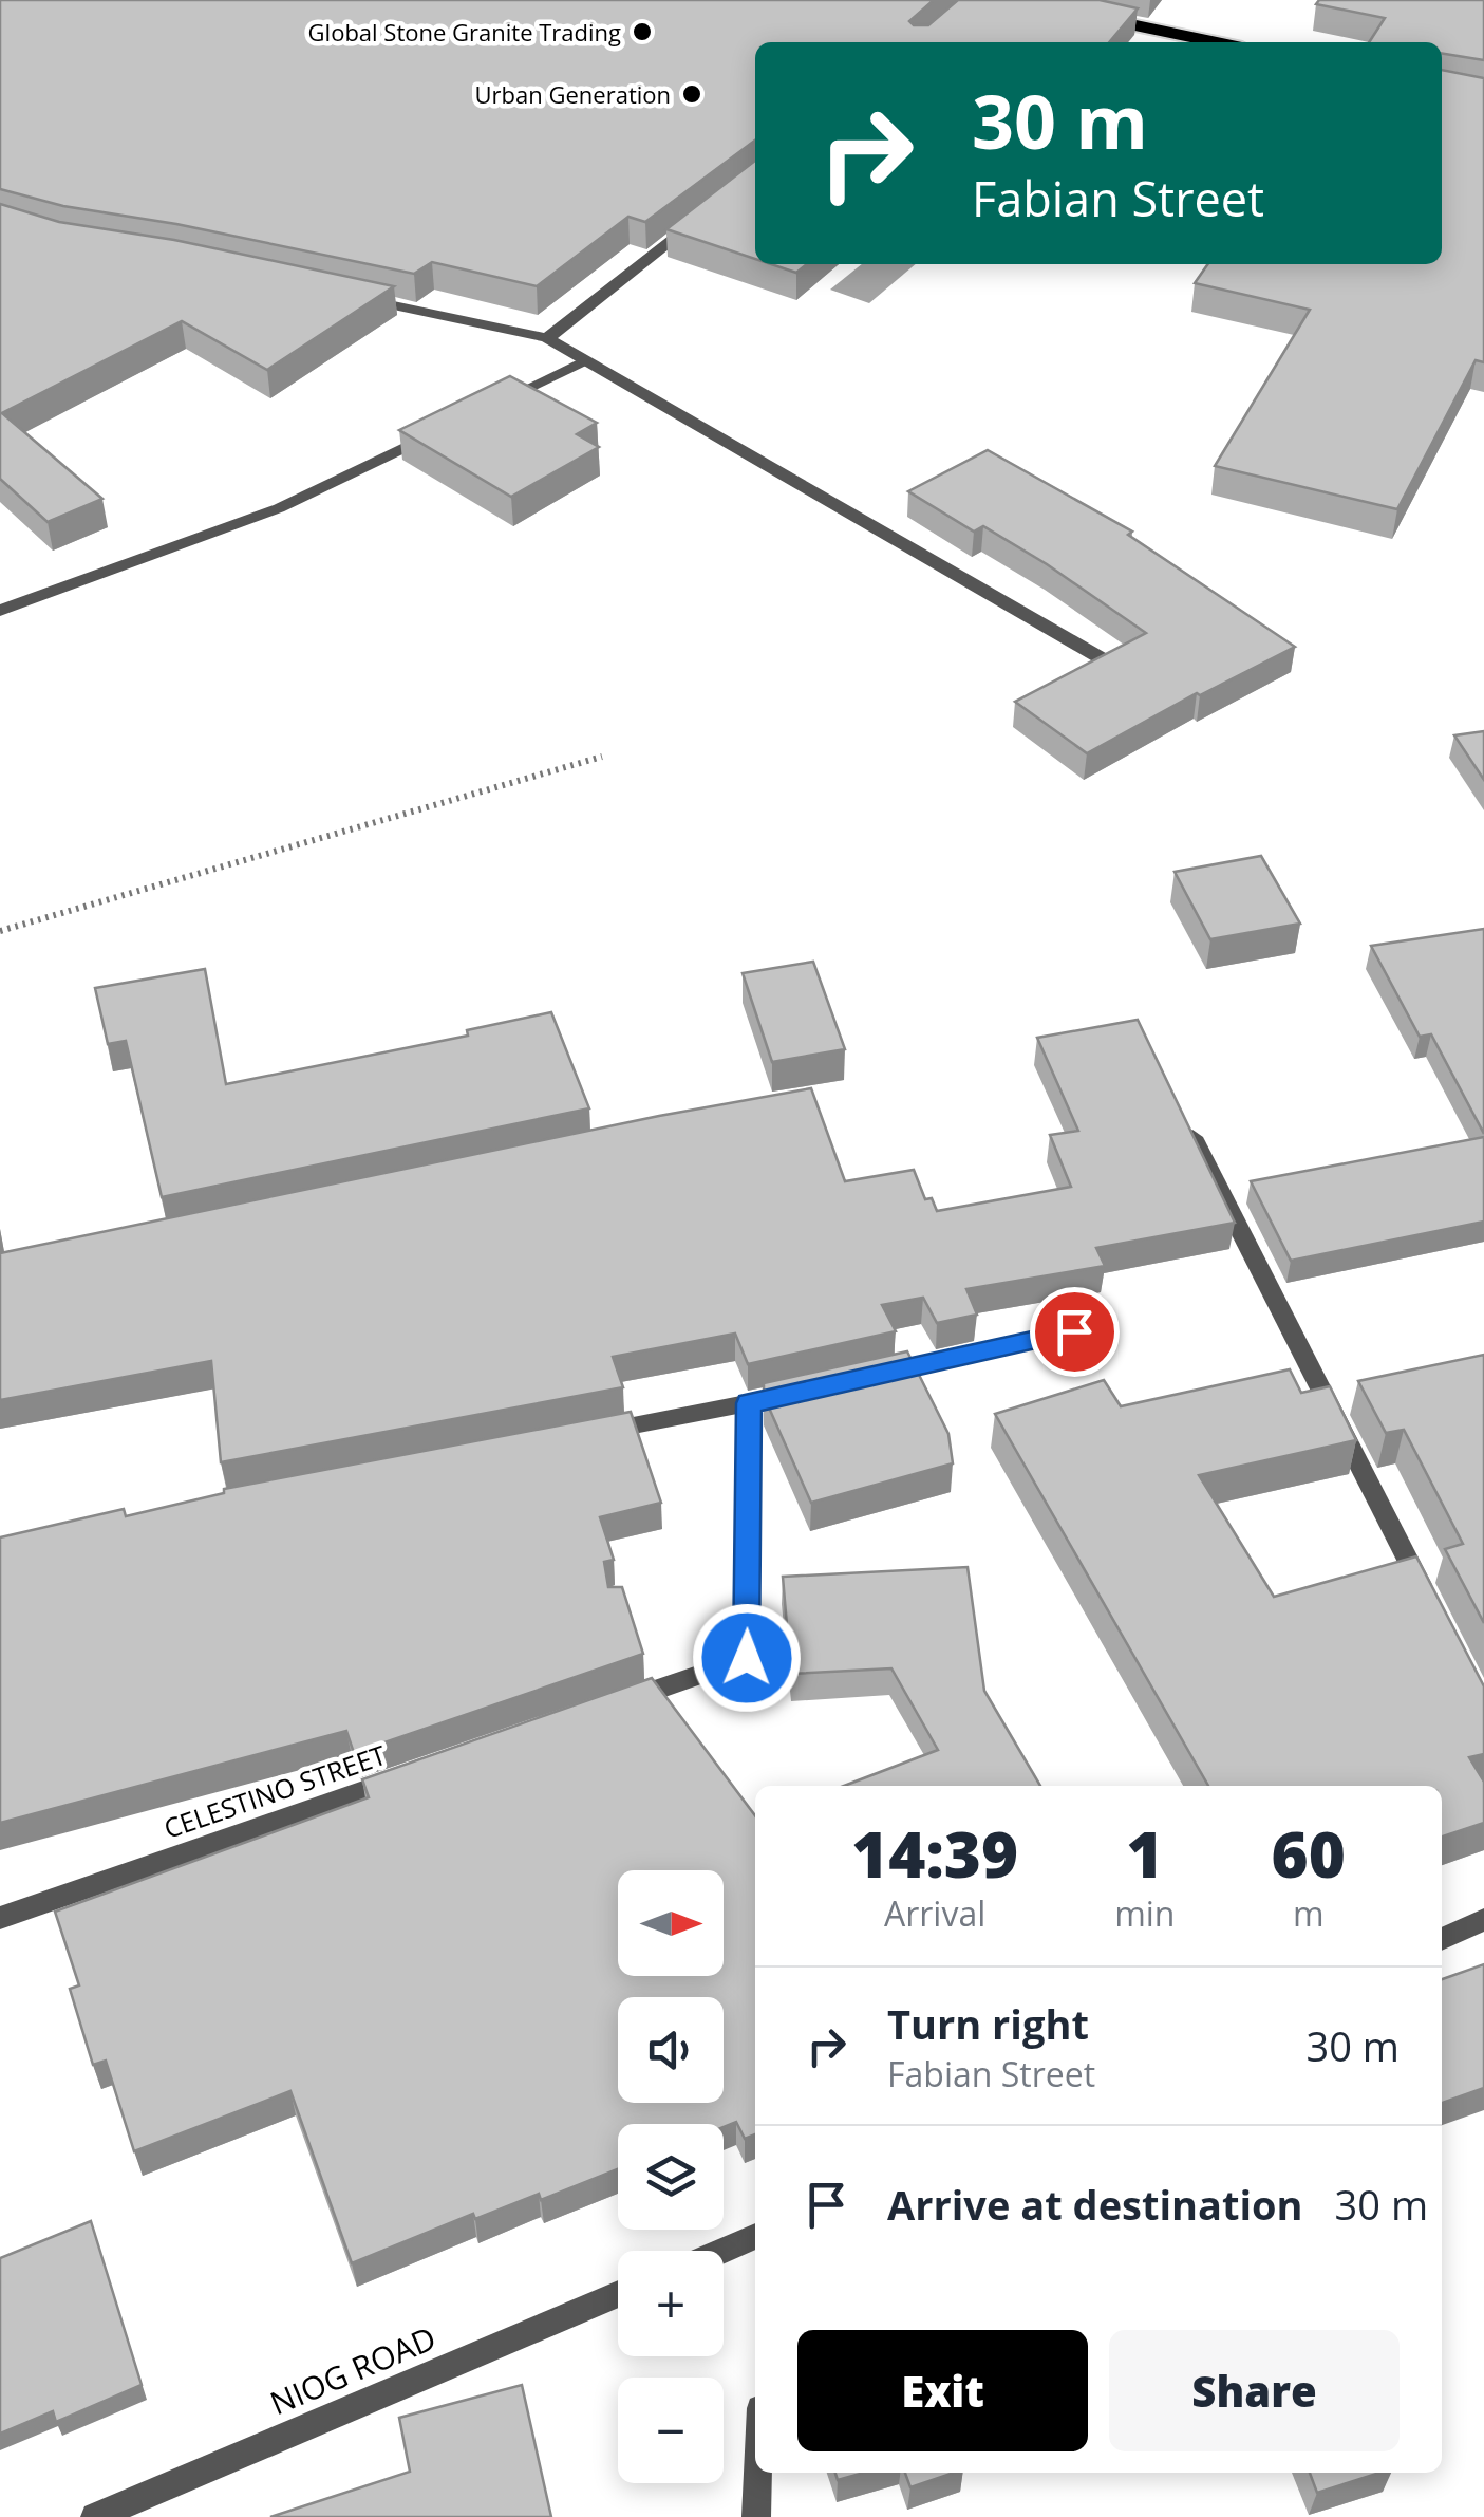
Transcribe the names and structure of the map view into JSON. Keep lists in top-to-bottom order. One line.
{"streets":{"street":["CELESTINO STREET","NIOG ROAD"]},"places":["Global Stone Granite Trading","Urban Generation"],"north":"right","page":{"turn":["30 m","Fabian Street"],"eta":["14:39","Arrival","1","min","60","m"],"map_buttons":["+","−"],"list":[{"name":"Turn right","note":"Fabian Street","value":"30 m"},{"name":"Arrive at destination","value":"30 m"}],"buttons":["Exit","Share"]}}
